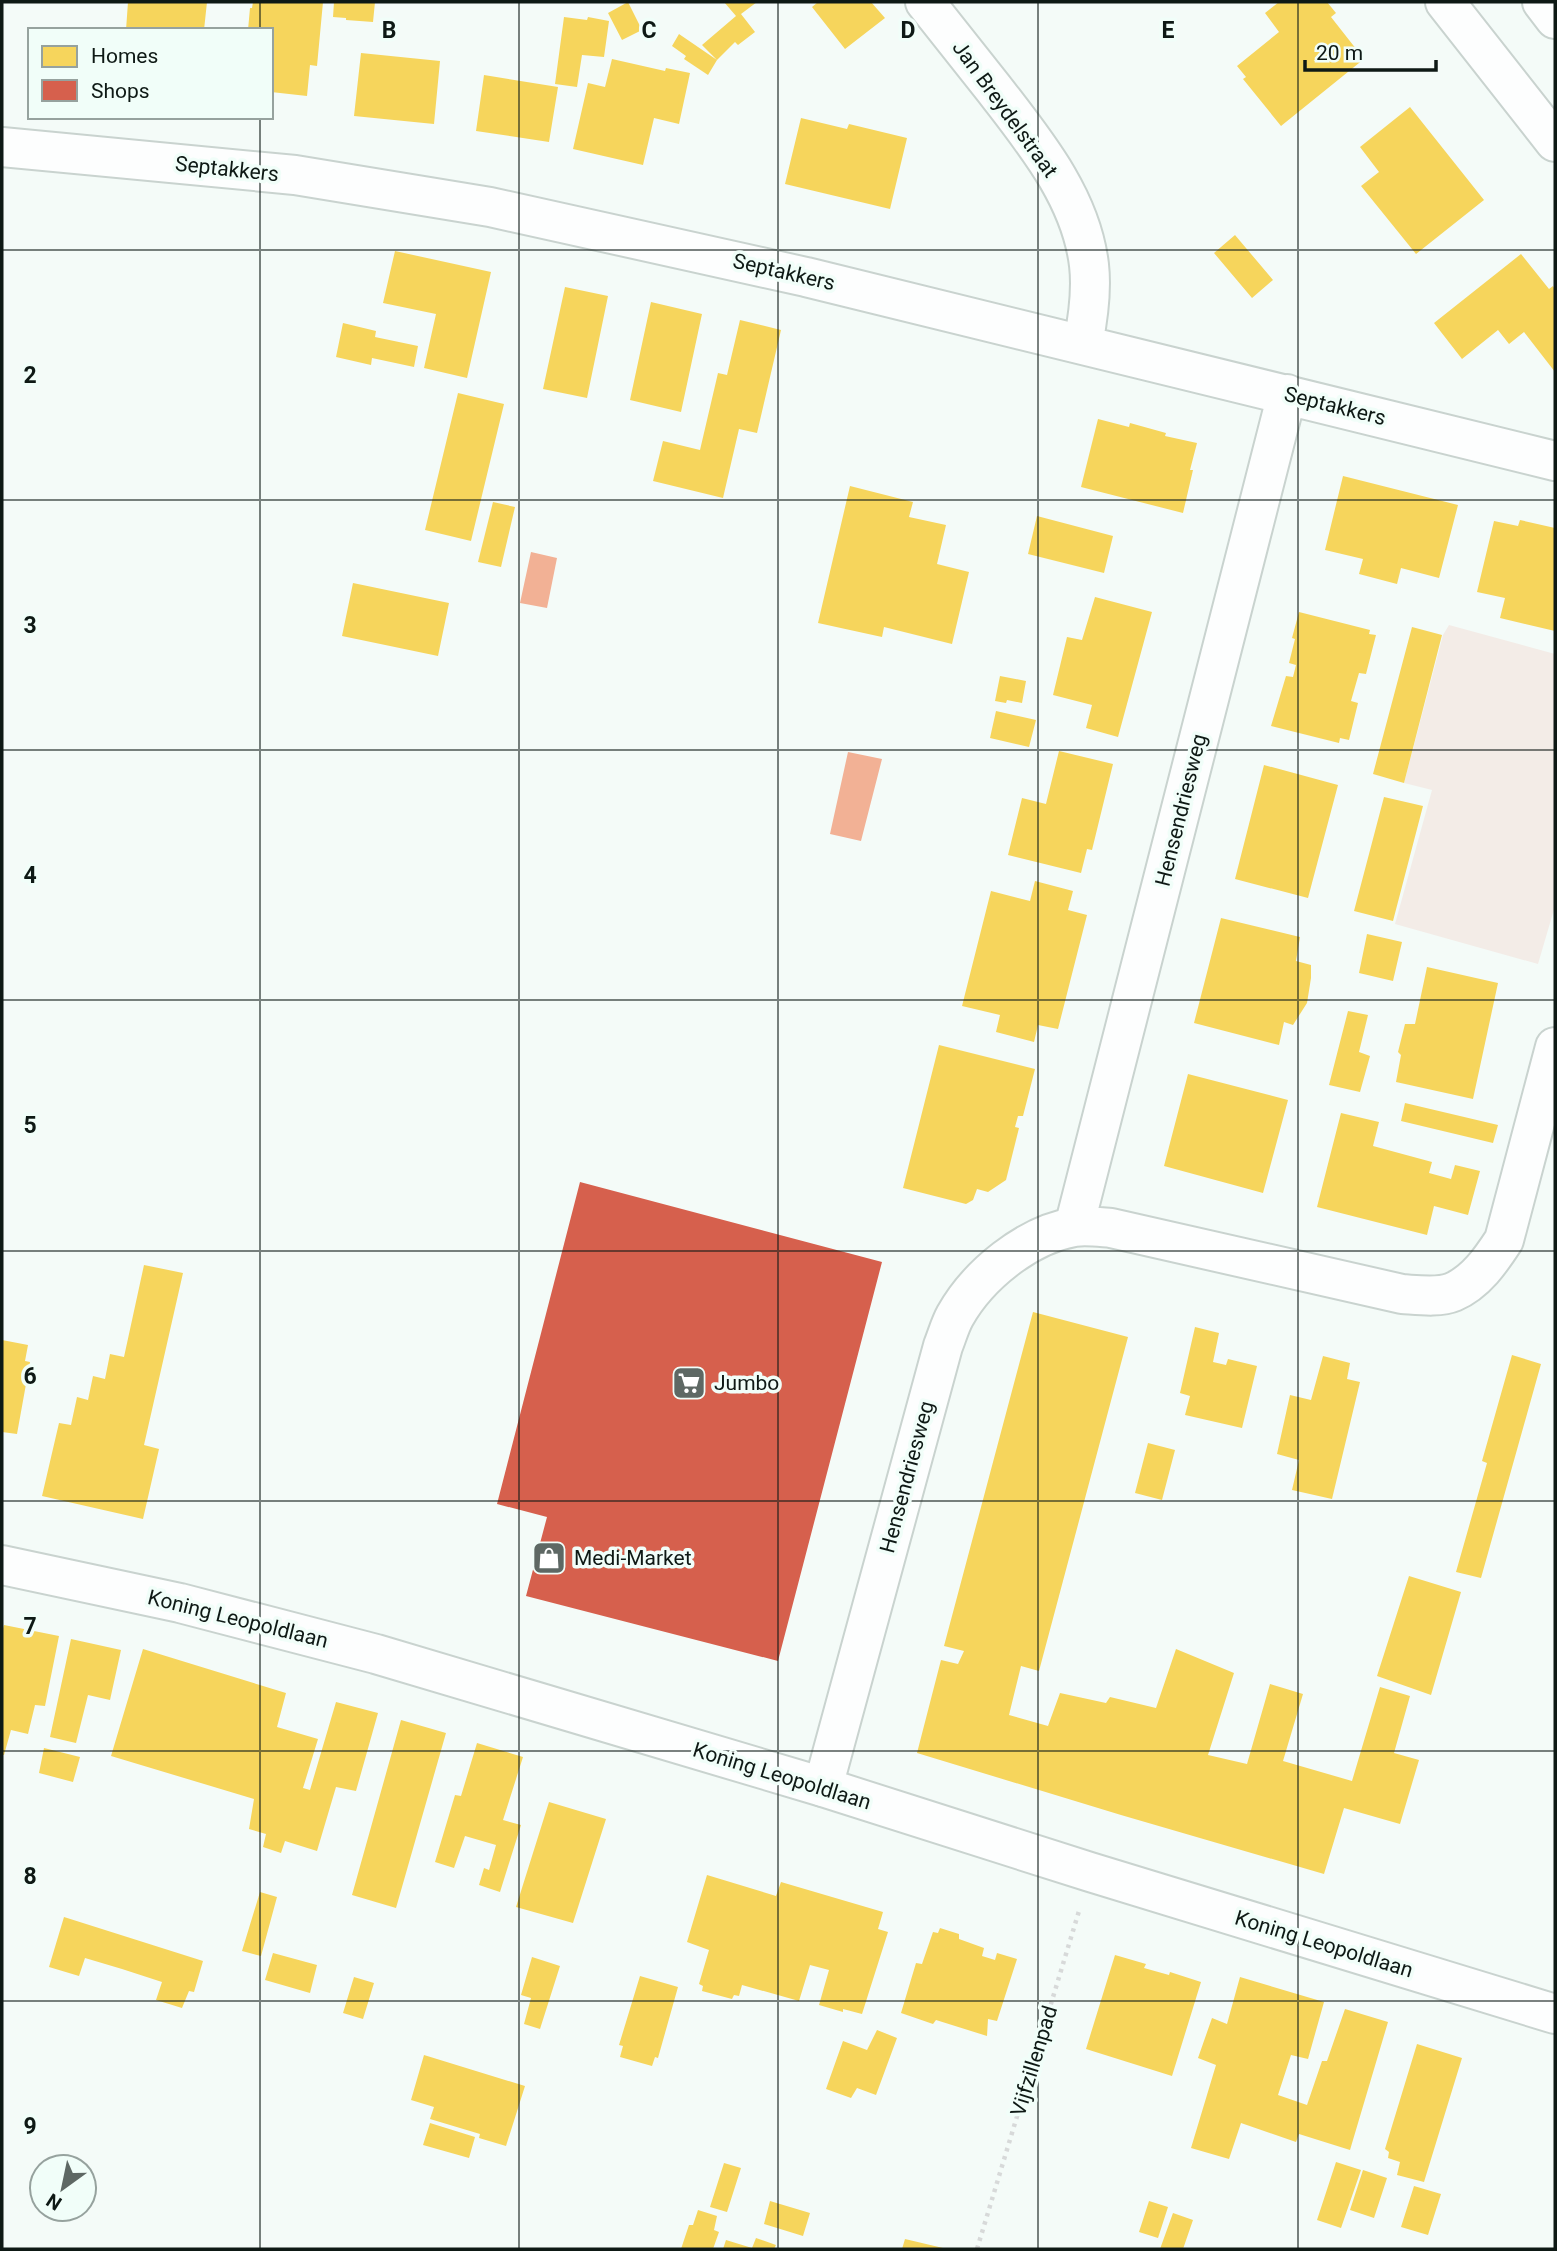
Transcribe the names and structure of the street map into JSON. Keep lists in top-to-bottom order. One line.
{"streets":{"street":["Jan Breydelstraat","Septakkers","Hensendriesweg","Koning Leopoldlaan"],"path":["Vijfzillenpad"]},"crossings":[["Jan Breydelstraat","Septakkers"],["Septakkers","Hensendriesweg"],["Hensendriesweg","Koning Leopoldlaan"],["Koning Leopoldlaan","Vijfzillenpad"]],"places":{"supermarket":["Jumbo"],"shop":["Medi-Market"]},"legend":["Homes","Shops"],"scale_bar":"20 m","north":"bottom left","grid":{"columns":["B","C","D","E"],"rows":["2","3","4","5","6","7","8","9"]}}
